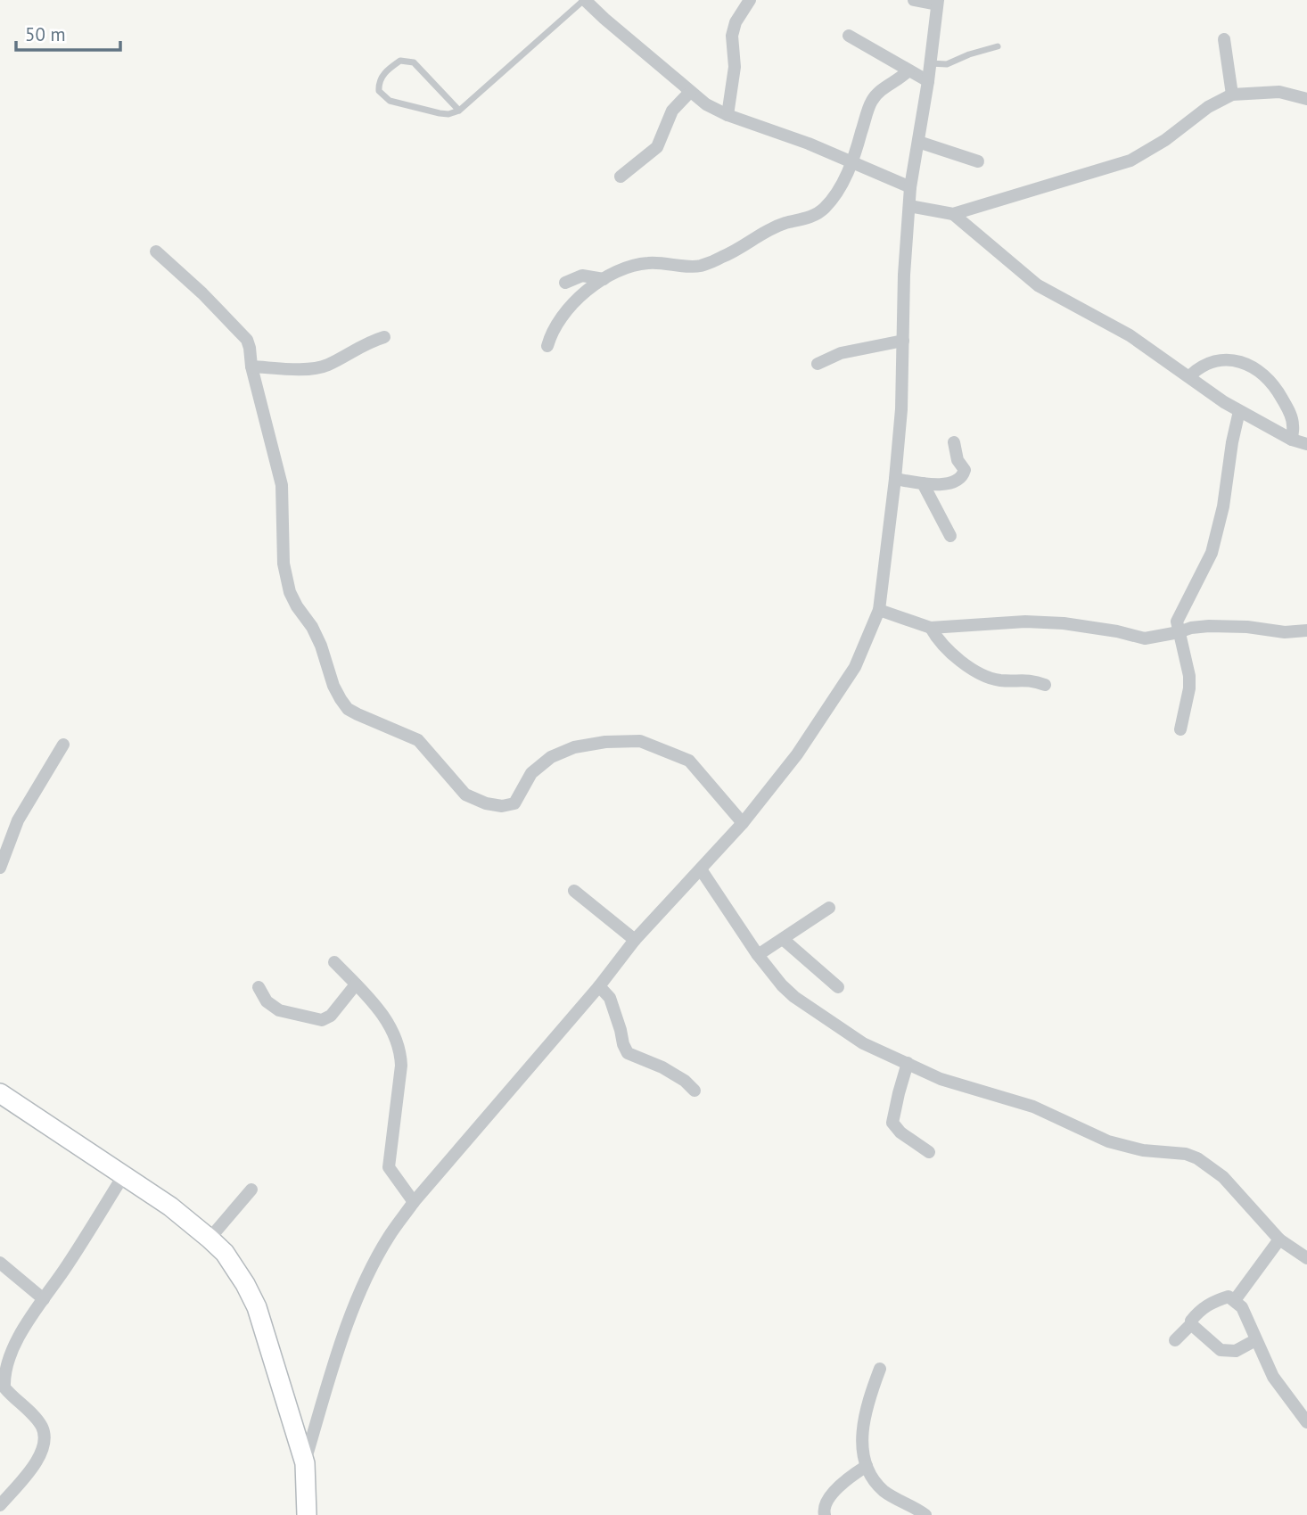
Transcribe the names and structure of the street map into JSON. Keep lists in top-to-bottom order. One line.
{"scale_bar":"50 m"}
